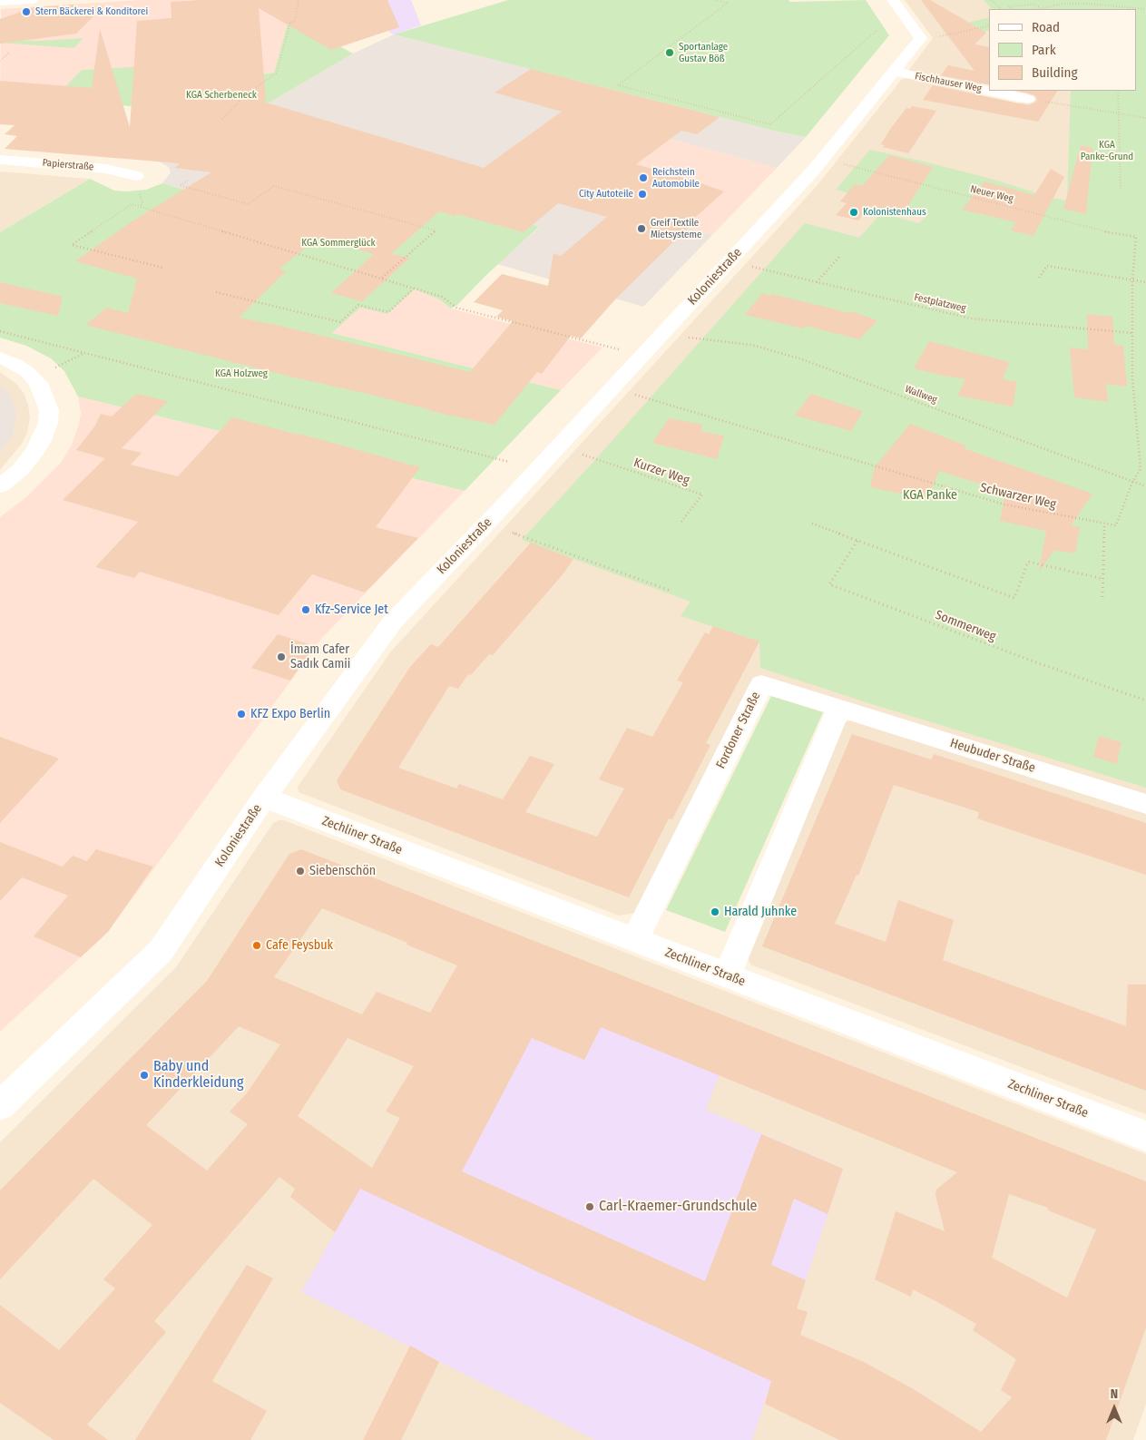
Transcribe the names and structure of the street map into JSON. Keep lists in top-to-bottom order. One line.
{"streets":{"street":["Fischhauser Weg","Papierstraße","Koloniestraße","Fordoner Straße","Heubuder Straße","Zechliner Straße"],"path":["Neuer Weg","Festplatzweg","Wallweg","Kurzer Weg","Schwarzer Weg","Sommerweg"]},"crossings":[["Fischhauser Weg","Koloniestraße"],["Koloniestraße","Zechliner Straße"],["Fordoner Straße","Heubuder Straße"],["Fordoner Straße","Zechliner Straße"]],"parks":["KGA Scherbeneck","KGA Panke-Grund","KGA Sommerglück","KGA Holzweg","KGA Panke"],"places":["Stern Bäckerei & Konditorei","Sportanlage Gustav Böß","Reichstein Automobile","City Autoteile","Kolonistenhaus","Greif Textile Mietsysteme","Kfz-Service Jet","İmam Cafer Sadık Camii","KFZ Expo Berlin","Siebenschön","Harald Juhnke","Cafe Feysbuk","Baby und Kinderkleidung","Carl-Kraemer-Grundschule"],"legend":["Road","Park","Building"],"north":"top"}
